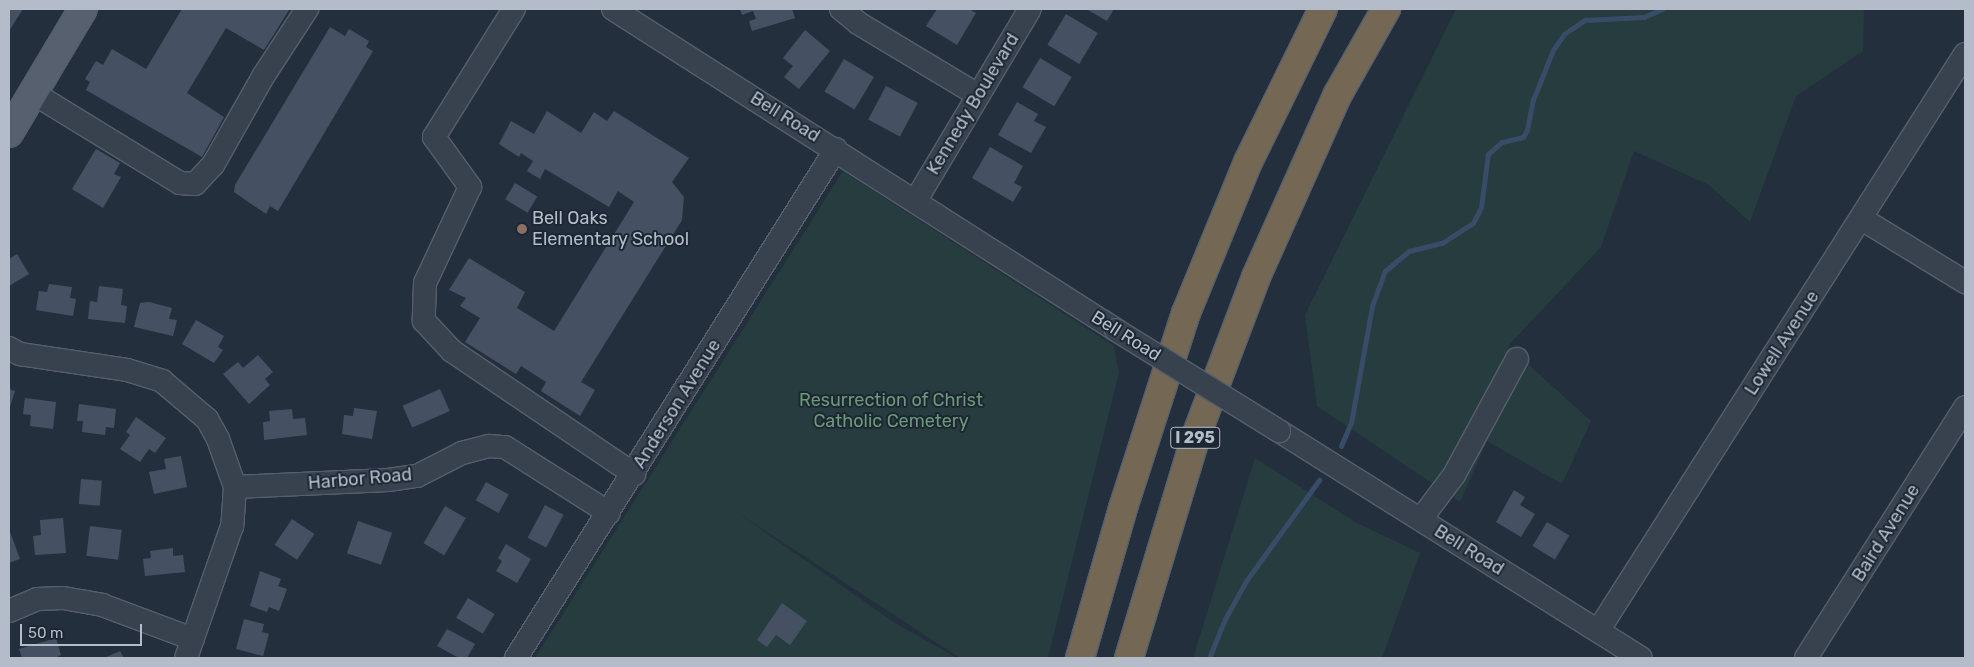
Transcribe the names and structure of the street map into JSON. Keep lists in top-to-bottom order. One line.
{"streets":{"highway":["I 295"],"street":["Kennedy Boulevard","Bell Road","Lowell Avenue","Anderson Avenue","Harbor Road","Baird Avenue"]},"crossings":[["Kennedy Boulevard","Bell Road"],["Bell Road","Lowell Avenue"],["Bell Road","Anderson Avenue"],["Anderson Avenue","Harbor Road"]],"parks":["Resurrection of Christ Catholic Cemetery"],"places":["Bell Oaks Elementary School"],"scale_bar":"50 m"}
